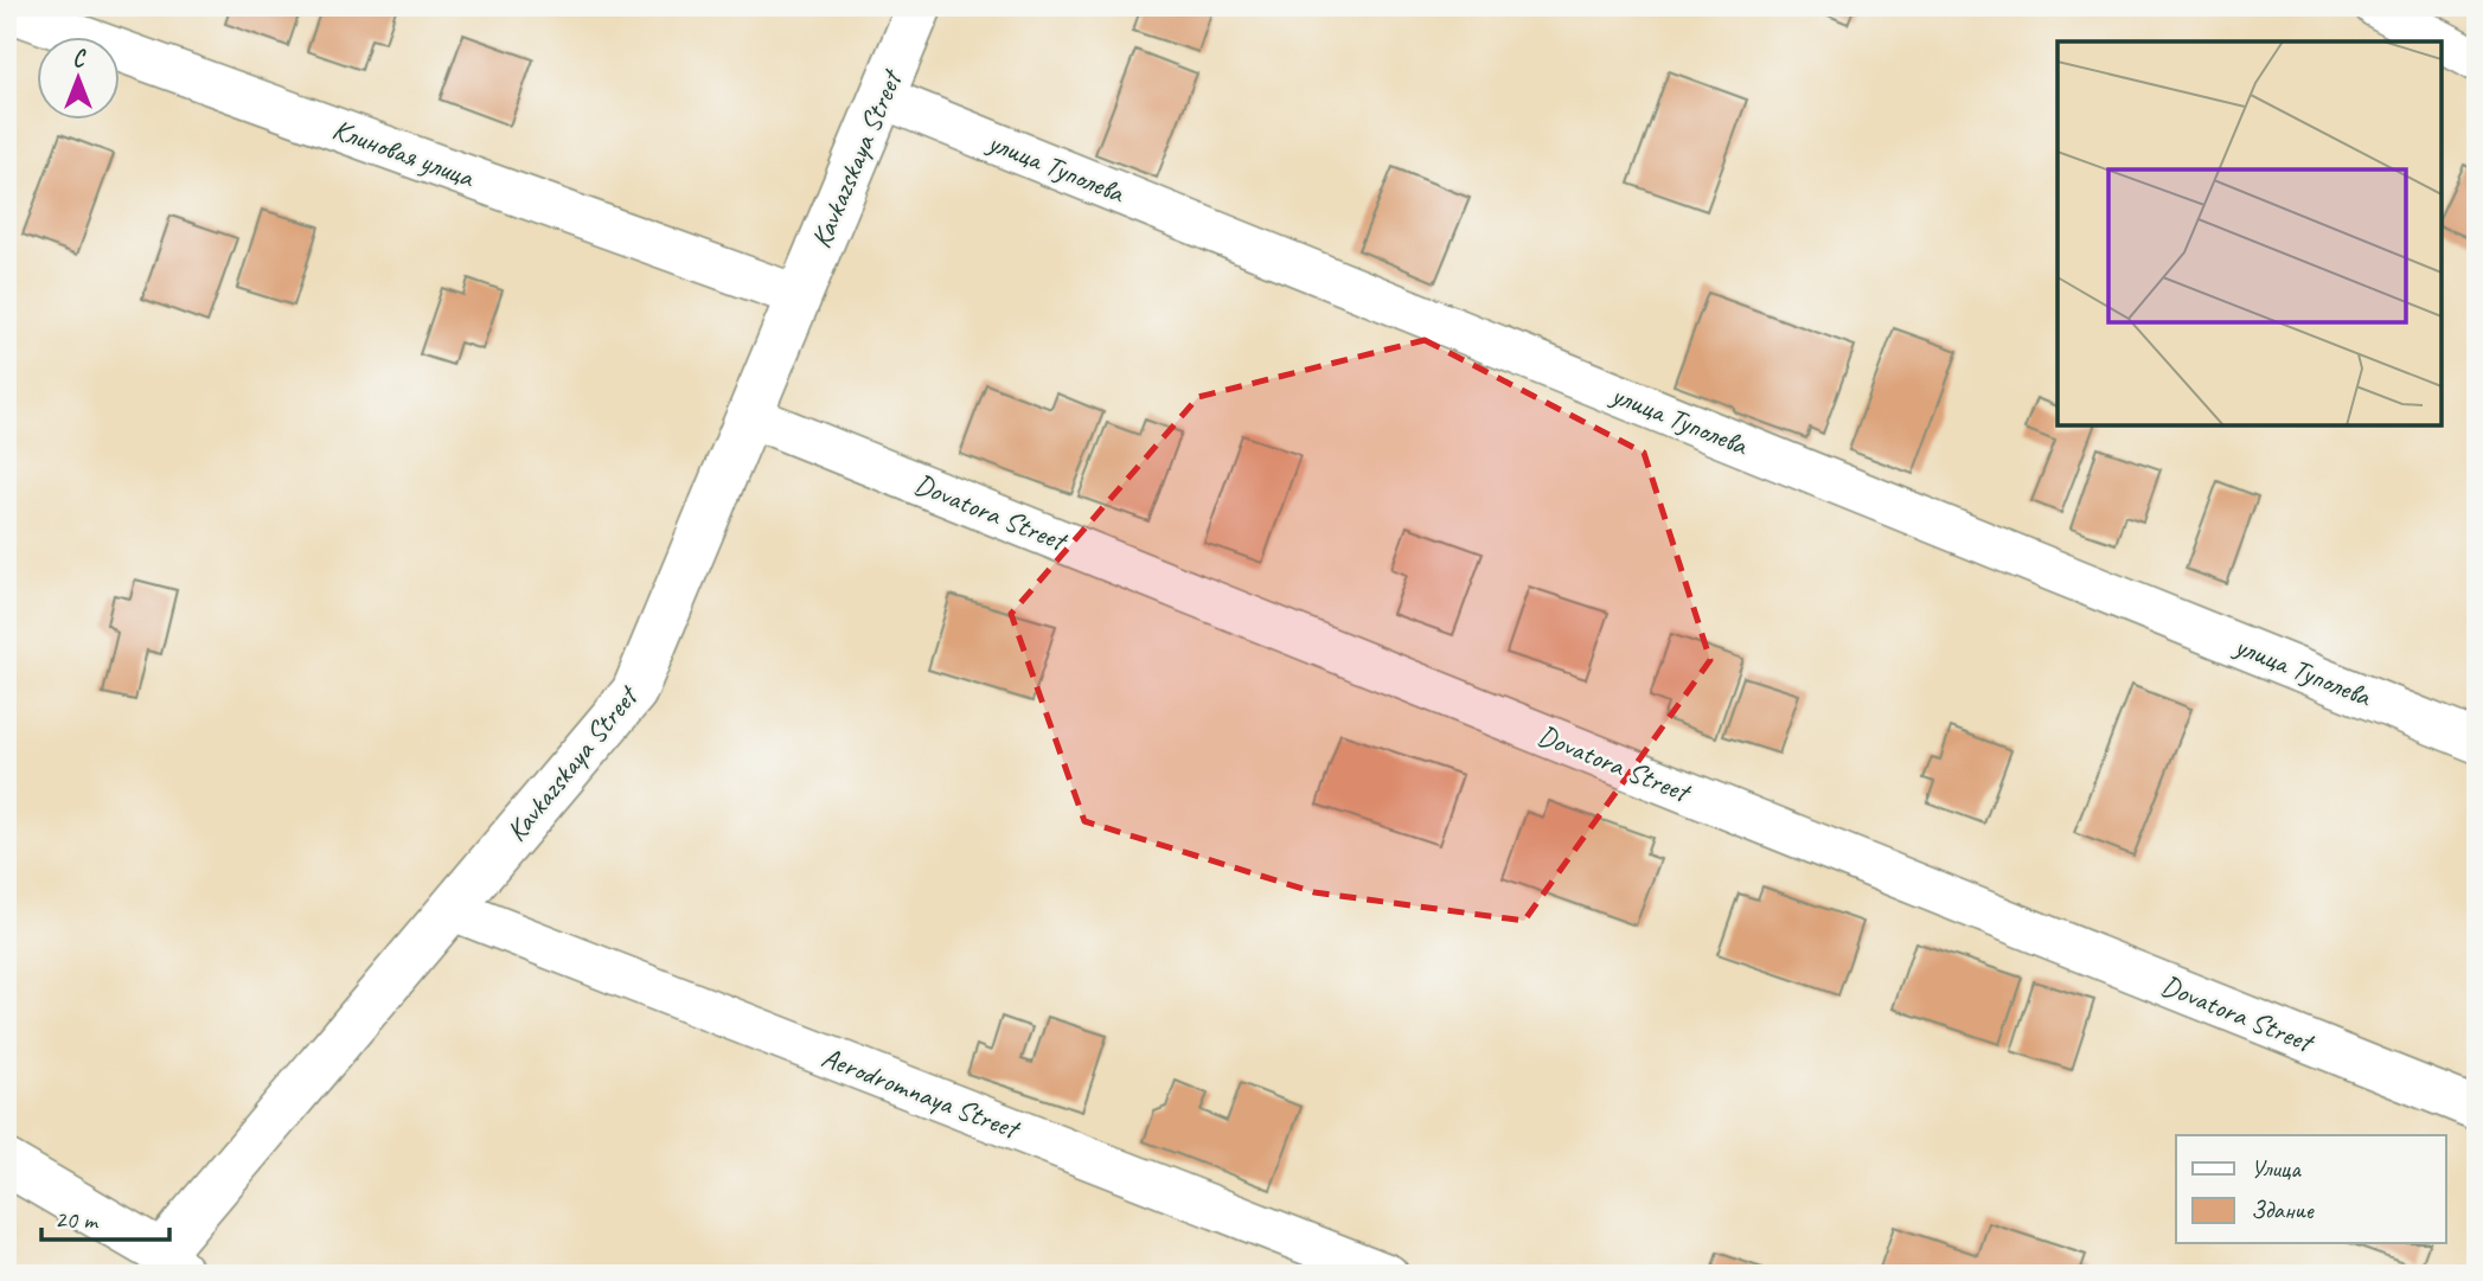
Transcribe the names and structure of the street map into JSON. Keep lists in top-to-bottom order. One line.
{"streets":{"street":["Клиновая улица","Kavkazskaya Street","улица Туполева","Dovatora Street","Aerodromnaya Street"]},"crossings":[["Клиновая улица","Kavkazskaya Street"],["Kavkazskaya Street","улица Туполева"],["Kavkazskaya Street","Dovatora Street"],["Kavkazskaya Street","Aerodromnaya Street"]],"legend":["Улица","Здание"],"scale_bar":"20 m","north":"top"}
